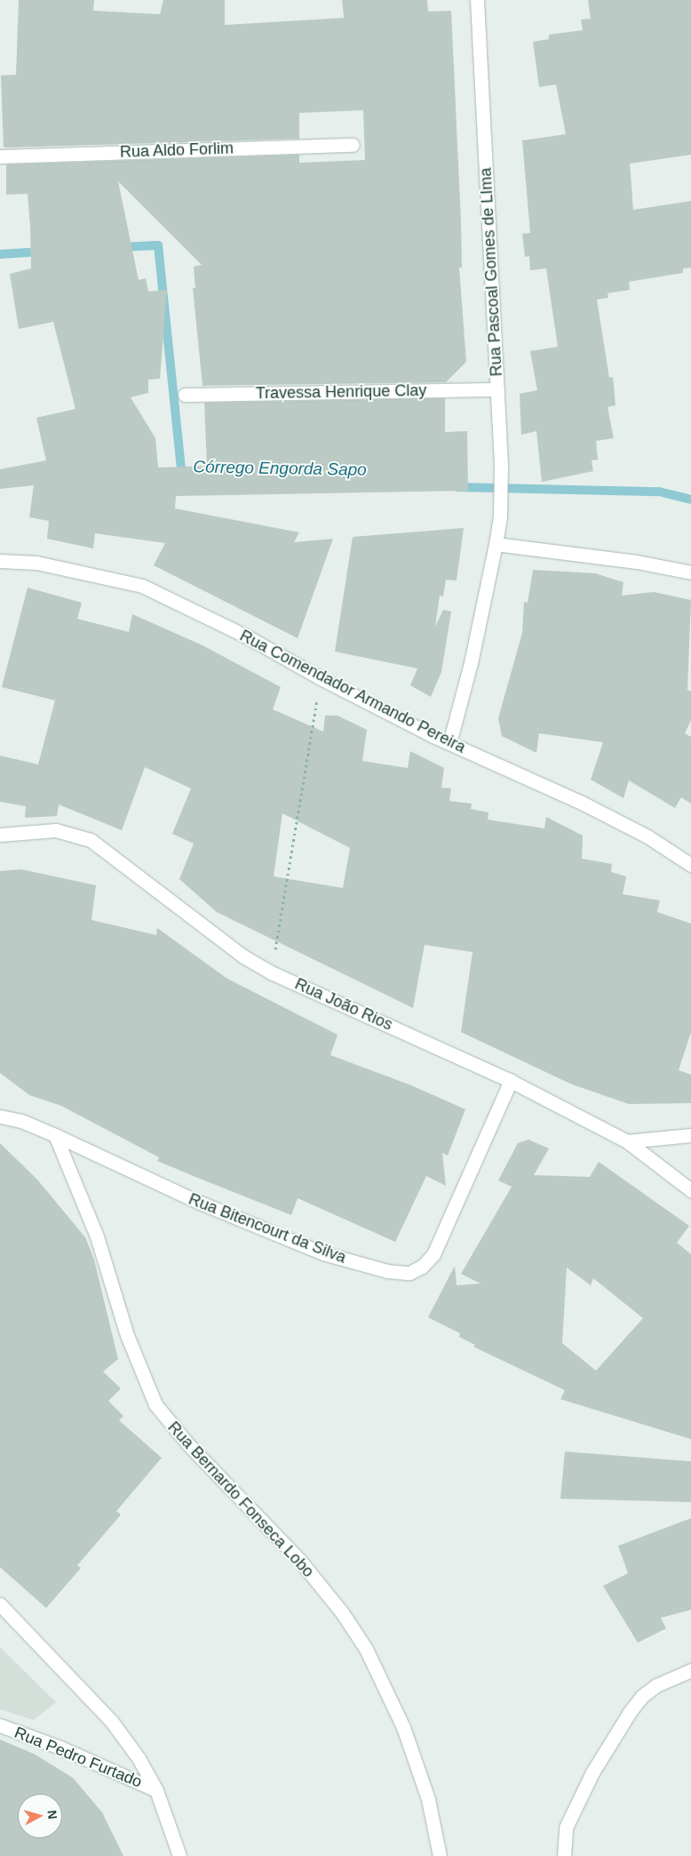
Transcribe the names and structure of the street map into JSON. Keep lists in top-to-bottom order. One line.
{"streets":{"street":["Rua Aldo Forlim","Rua Pascoal Gomes de LIma","Travessa Henrique Clay","Rua Comendador Armando Pereira","Rua João Rios","Rua Bitencourt da Silva","Rua Bernardo Fonseca Lobo","Rua Pedro Furtado"]},"crossings":[["Rua Pascoal Gomes de LIma","Travessa Henrique Clay"],["Rua Pascoal Gomes de LIma","Rua Comendador Armando Pereira"],["Rua João Rios","Rua Bitencourt da Silva"],["Rua Bitencourt da Silva","Rua Bernardo Fonseca Lobo"]],"water":["Córrego Engorda Sapo"],"north":"right"}
